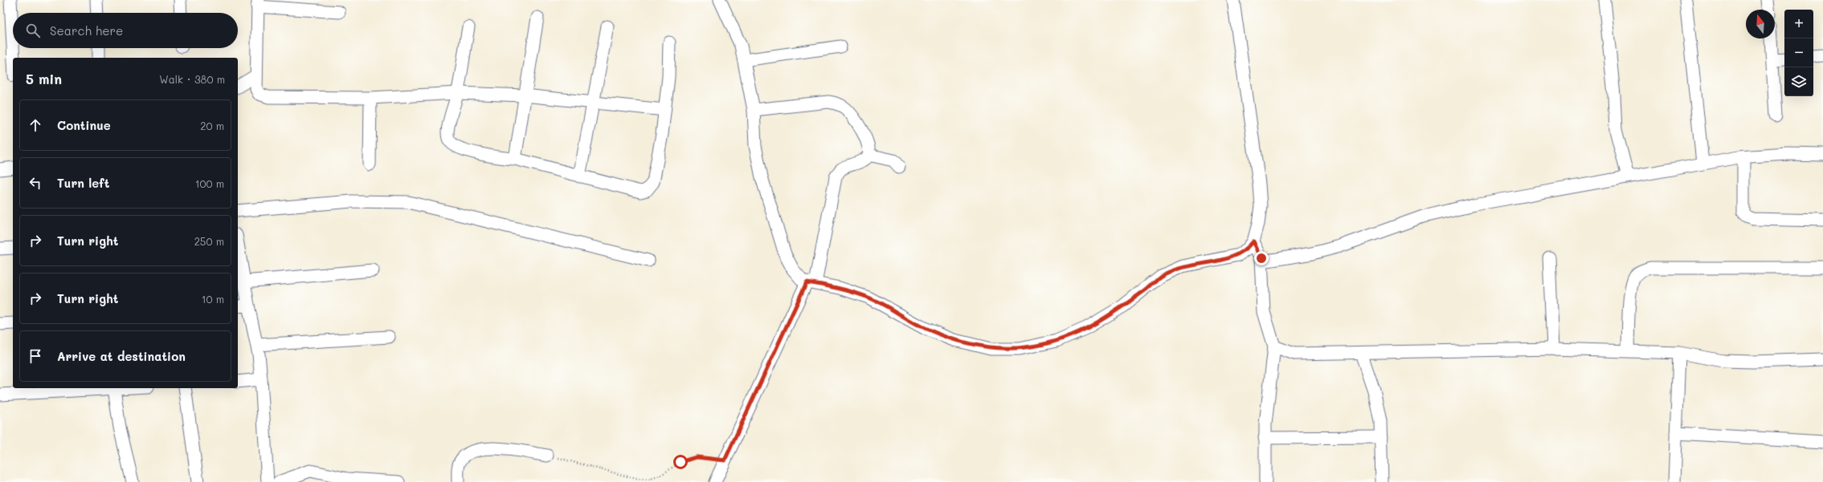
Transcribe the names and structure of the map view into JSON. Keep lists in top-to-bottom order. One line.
{"north":"top","page":{"map_buttons":["+","−"],"search":"Search here","heading":["5 min","Walk · 380 m"],"list":[["Continue","20 m"],["Turn left","100 m"],["Turn right","250 m"],["Turn right","10 m"],"Arrive at destination"]}}
